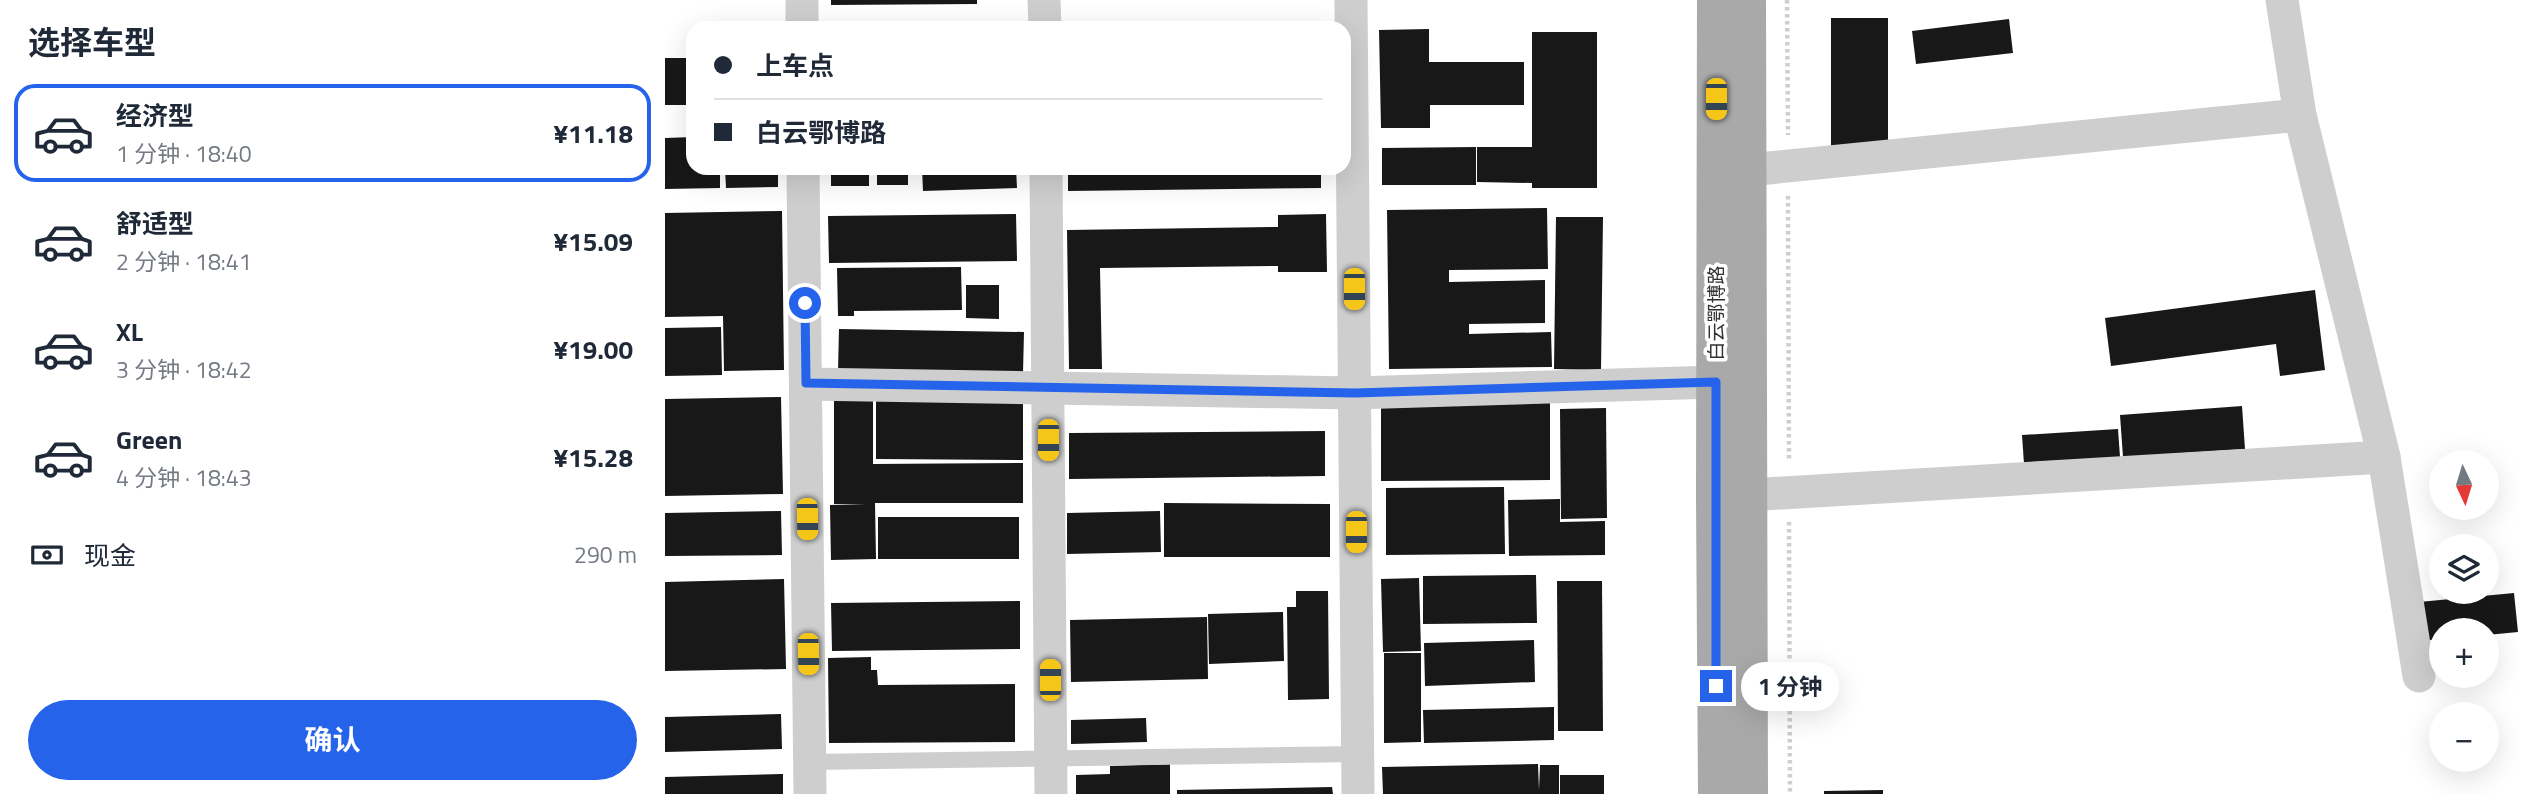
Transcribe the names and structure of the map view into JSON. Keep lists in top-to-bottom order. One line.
{"streets":{"main road":["白云鄂博路"]},"north":"bottom","page":{"heading":"选择车型","banner":["上车点","白云鄂博路"],"list":[{"name":"经济型","note":"1 分钟 · 18:40","value":"¥11.18"},{"name":"舒适型","note":"2 分钟 · 18:41","value":"¥15.09"},{"name":"XL","note":"3 分钟 · 18:42","value":"¥19.00"},{"name":"Green","note":"4 分钟 · 18:43","value":"¥15.28"}],"map_buttons":["+","−"],"pay":["现金","290 m"],"bubble":"1 分钟","buttons":"确认"}}
